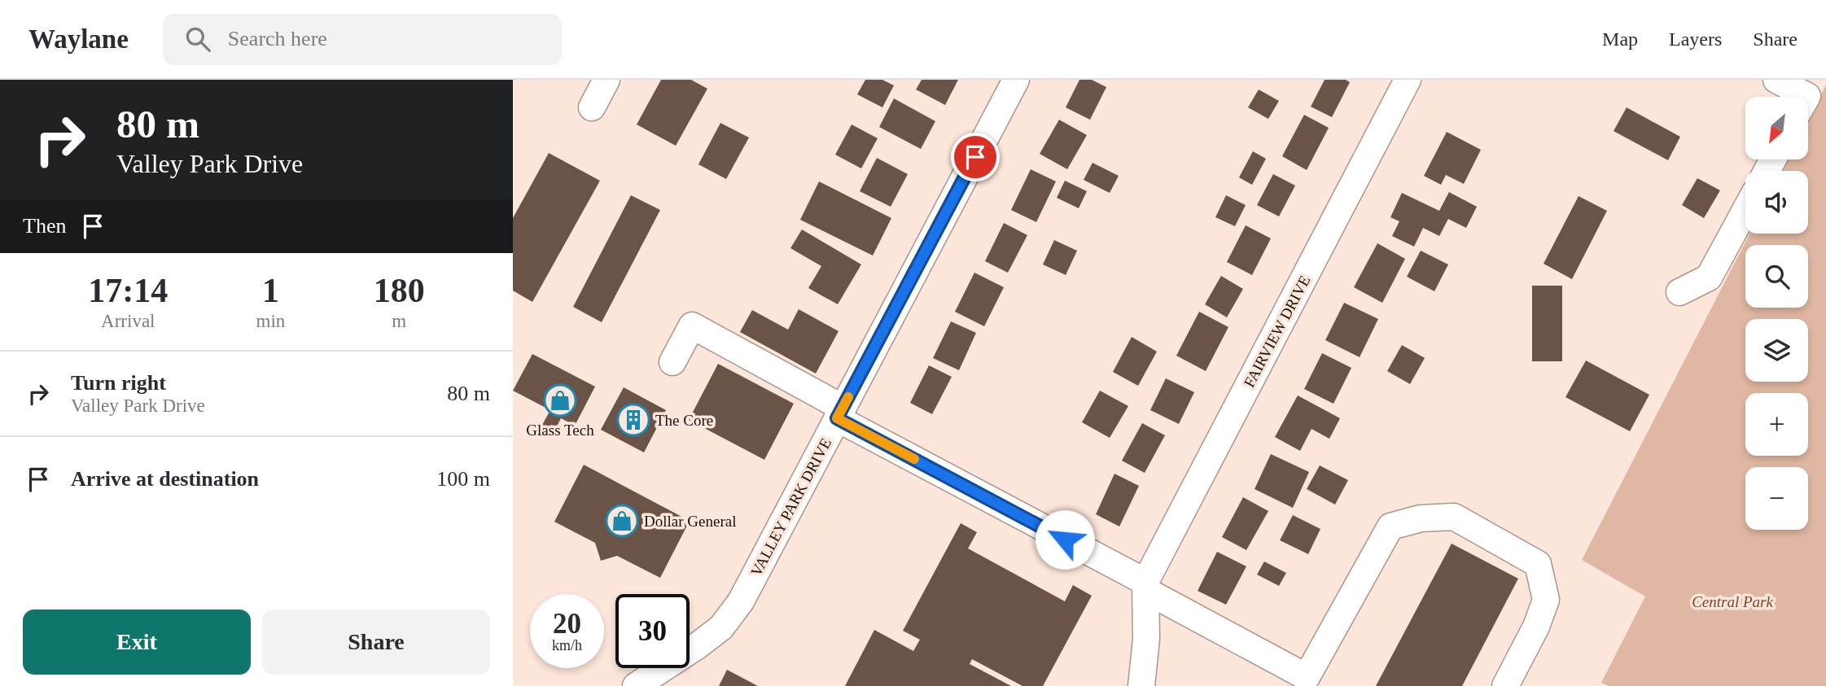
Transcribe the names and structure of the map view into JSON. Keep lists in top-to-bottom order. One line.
{"streets":{"street":["FAIRVIEW DRIVE","VALLEY PARK DRIVE"]},"parks":["Central Park"],"places":{"shop":["Glass Tech","Dollar General"],"building":["The Core"]},"north":"bottom left","page":{"header":"Waylane","search":"Search here","nav":["Map","Layers","Share"],"turn":["80 m","Valley Park Drive"],"map_buttons":["+","−"],"then":"Then","eta":["17:14","Arrival","1","min","180","m"],"list":[{"name":"Turn right","note":"Valley Park Drive","value":"80 m"},{"name":"Arrive at destination","value":"100 m"}],"speed":"20 km/h","limit":"30","buttons":["Exit","Share"]}}
